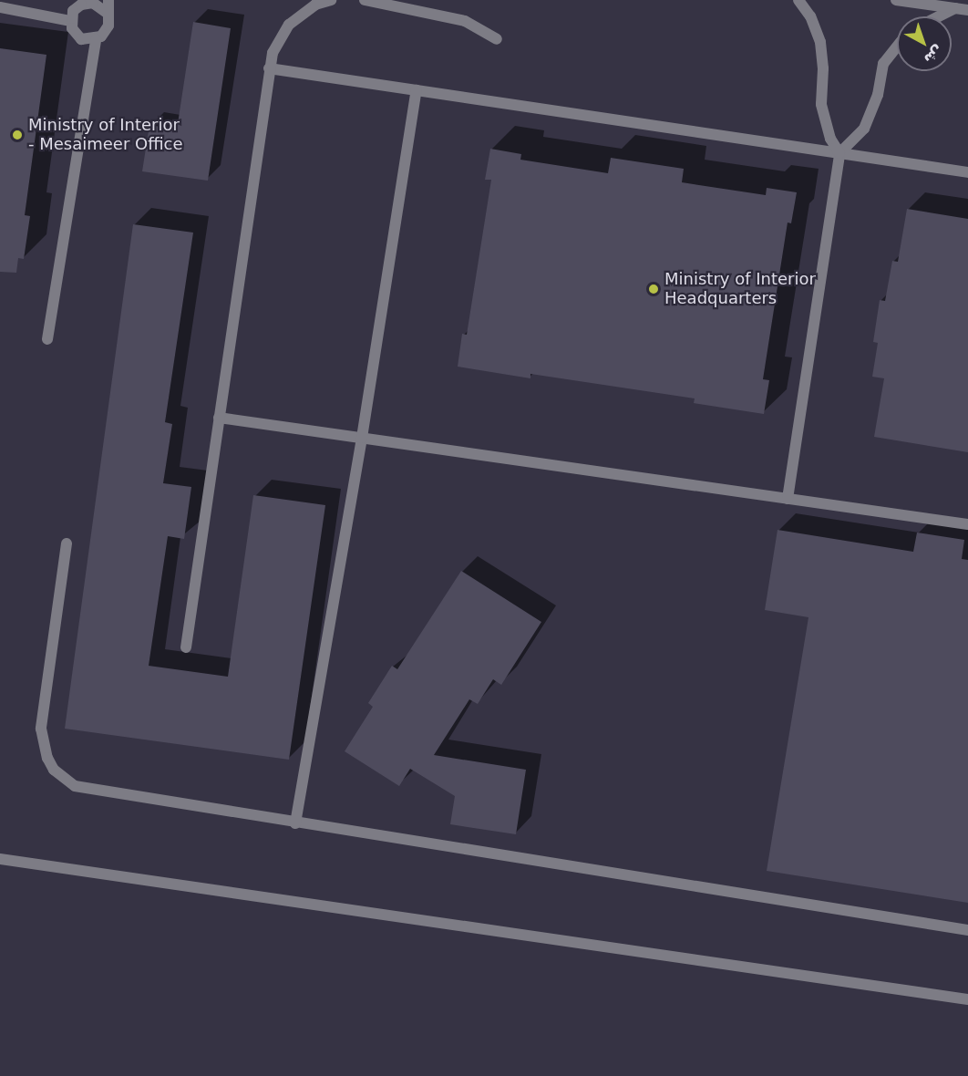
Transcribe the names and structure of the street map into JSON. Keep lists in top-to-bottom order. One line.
{"places":["Ministry of Interior - Mesaimeer Office","Ministry of Interior Headquarters"],"north":"bottom right"}
